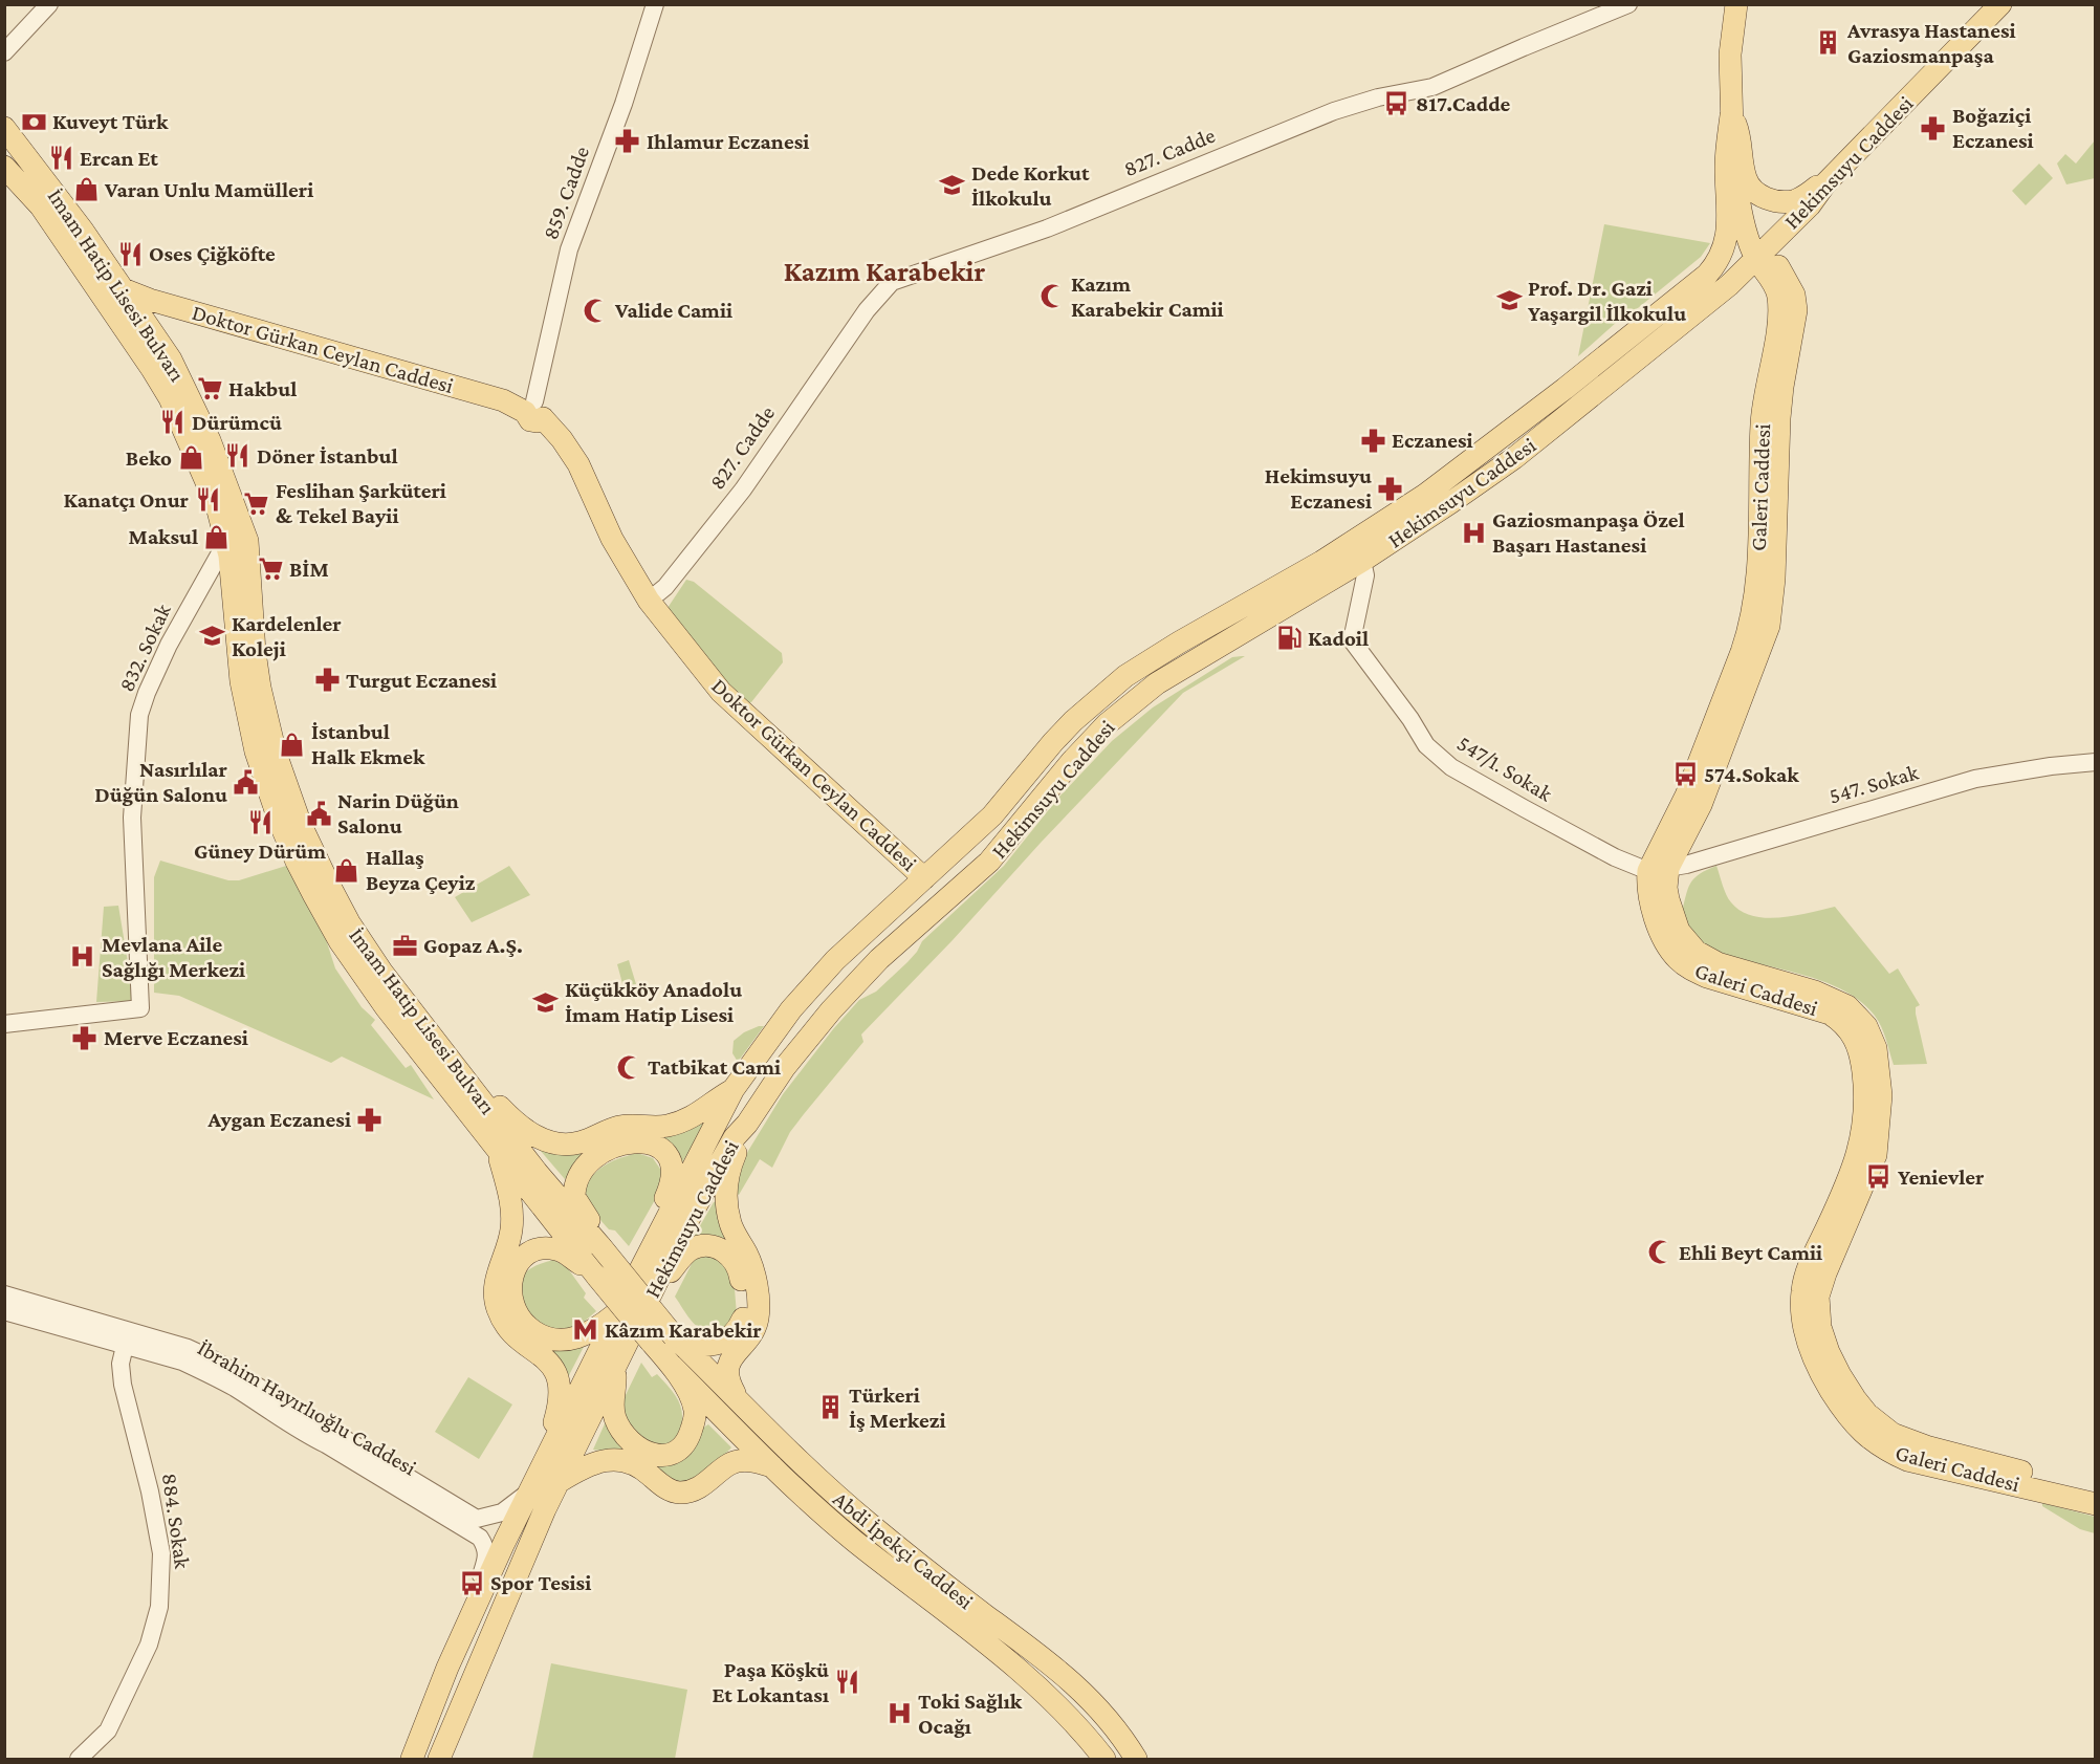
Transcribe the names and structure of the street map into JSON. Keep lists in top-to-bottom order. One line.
{"streets":{"main road":["Hekimsuyu Caddesi","İmam Hatip Lisesi Bulvarı","Doktor Gürkan Ceylan Caddesi","Galeri Caddesi","Abdi İpekçi Caddesi"],"street":["827. Cadde","859. Cadde","832. Sokak","547/1. Sokak","547. Sokak","İbrahim Hayırlıoğlu Caddesi","884. Sokak"]},"crossings":[["827. Cadde","Doktor Gürkan Ceylan Caddesi"],["Hekimsuyu Caddesi","Doktor Gürkan Ceylan Caddesi"],["Hekimsuyu Caddesi","Galeri Caddesi"],["Hekimsuyu Caddesi","547/1. Sokak"],["Hekimsuyu Caddesi","İbrahim Hayırlıoğlu Caddesi"],["859. Cadde","Doktor Gürkan Ceylan Caddesi"],["İmam Hatip Lisesi Bulvarı","Doktor Gürkan Ceylan Caddesi"],["İmam Hatip Lisesi Bulvarı","832. Sokak"],["İmam Hatip Lisesi Bulvarı","Abdi İpekçi Caddesi"],["Galeri Caddesi","547/1. Sokak"],["Galeri Caddesi","547. Sokak"],["547/1. Sokak","547. Sokak"],["İbrahim Hayırlıoğlu Caddesi","884. Sokak"]],"districts":["Kazım Karabekir"],"places":{"building":["Avrasya Hastanesi Gaziosmanpaşa","Türkeri İş Merkezi"],"bus stop":["817.Cadde","574.Sokak","Yenievler","Spor Tesisi"],"bank":["Kuveyt Türk"],"pharmacy":["Boğaziçi Eczanesi","Ihlamur Eczanesi","Eczanesi","Hekimsuyu Eczanesi","Turgut Eczanesi","Merve Eczanesi","Aygan Eczanesi"],"restaurant":["Ercan Et","Oses Çiğköfte","Dürümcü","Döner İstanbul","Kanatçı Onur","Güney Dürüm","Paşa Köşkü Et Lokantası"],"school or university":["Dede Korkut İlkokulu","Prof. Dr. Gazi Yaşargil İlkokulu","Kardelenler Koleji","Küçükköy Anadolu İmam Hatip Lisesi"],"shop":["Varan Unlu Mamülleri","Beko","Maksul","İstanbul Halk Ekmek","Hallaş Beyza Çeyiz"],"mosque":["Kazım Karabekir Camii","Valide Camii","Tatbikat Cami","Ehli Beyt Camii"],"supermarket":["Hakbul","Feslihan Şarküteri & Tekel Bayii","BİM"],"hospital":["Gaziosmanpaşa Özel Başarı Hastanesi","Mevlana Aile Sağlığı Merkezi","Toki Sağlık Ocağı"],"fuel station":["Kadoil"],"public building":["Nasırlılar Düğün Salonu","Narin Düğün Salonu"],"office":["Gopaz A.Ş."],"metro station":["Kâzım Karabekir"]}}
